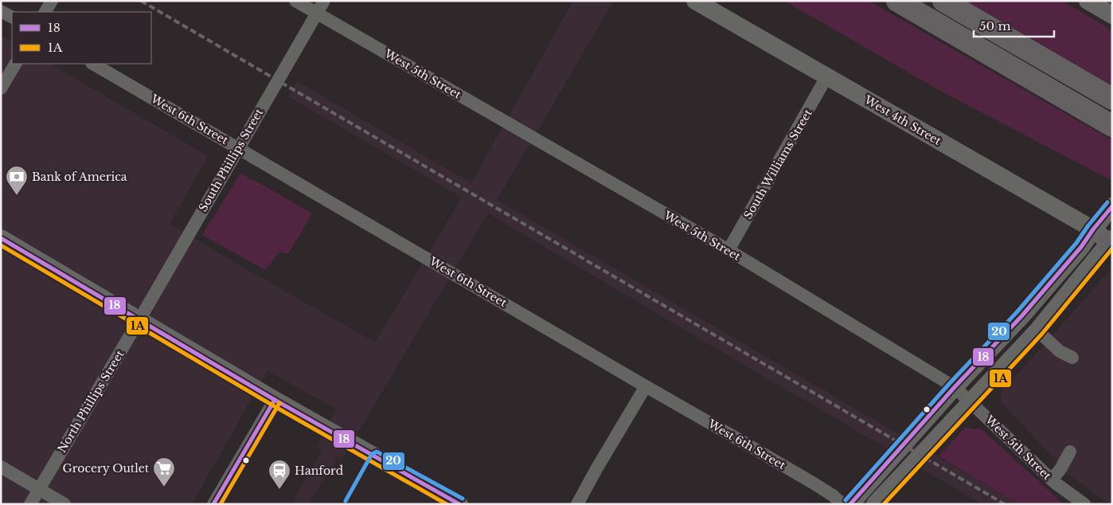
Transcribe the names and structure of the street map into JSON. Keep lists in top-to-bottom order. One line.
{"streets":{"main road":["West 4th Street"],"street":["West 5th Street","West 6th Street","South Phillips Street","South Williams Street","North Phillips Street"]},"crossings":[["West 5th Street","South Phillips Street"],["West 5th Street","South Williams Street"],["West 6th Street","South Phillips Street"],["West 4th Street","South Williams Street"],["South Phillips Street","North Phillips Street"]],"places":{"bank":["Bank of America"],"supermarket":["Grocery Outlet"],"station":["Hanford"]},"lines":["transit line 20","transit line 18","transit line 1A"],"legend":["18","1A"],"scale_bar":"50 m"}
